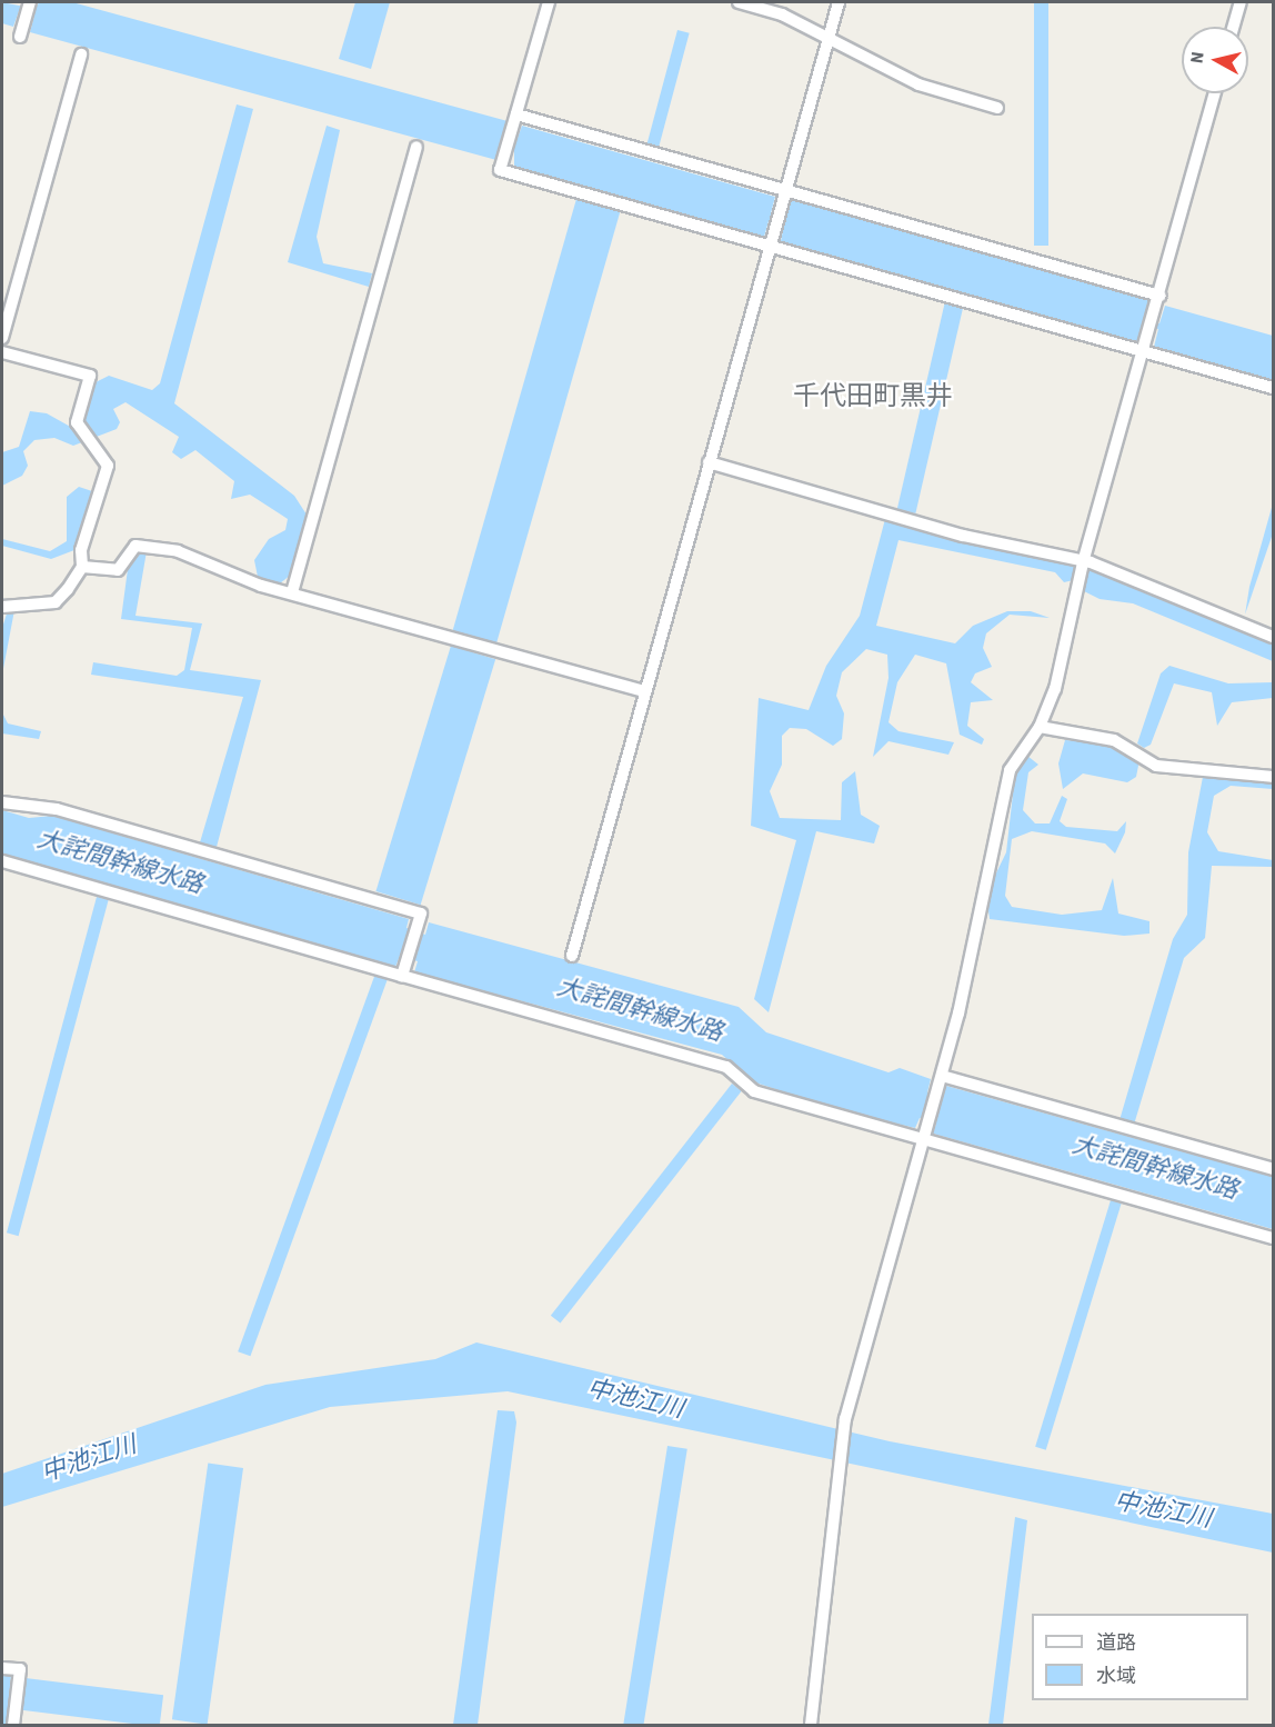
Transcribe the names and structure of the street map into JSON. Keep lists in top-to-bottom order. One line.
{"districts":["千代田町黒井"],"water":["大詫間幹線水路","中池江川"],"legend":["道路","水域"],"north":"left"}
